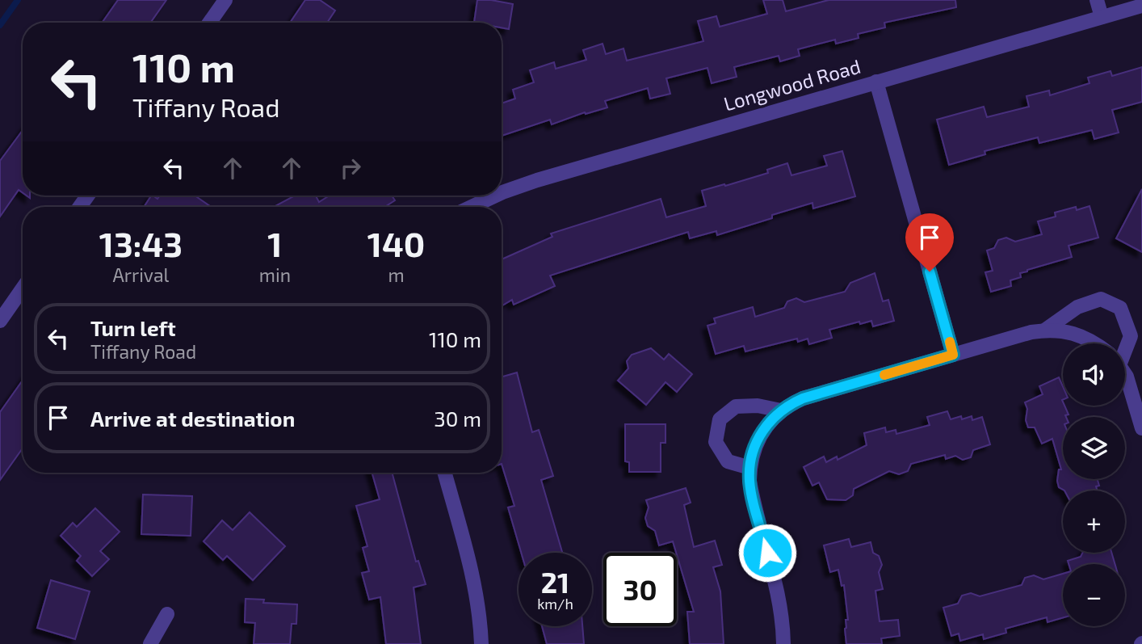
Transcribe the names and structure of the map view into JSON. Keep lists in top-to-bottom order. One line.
{"streets":{"street":["Longwood Road"]},"page":{"turn":["110 m","Tiffany Road"],"eta":["13:43","Arrival","1","min","140","m"],"list":[{"name":"Turn left","note":"Tiffany Road","value":"110 m"},{"name":"Arrive at destination","value":"30 m"}],"map_buttons":["+","−"],"speed":"21 km/h","limit":"30"}}
